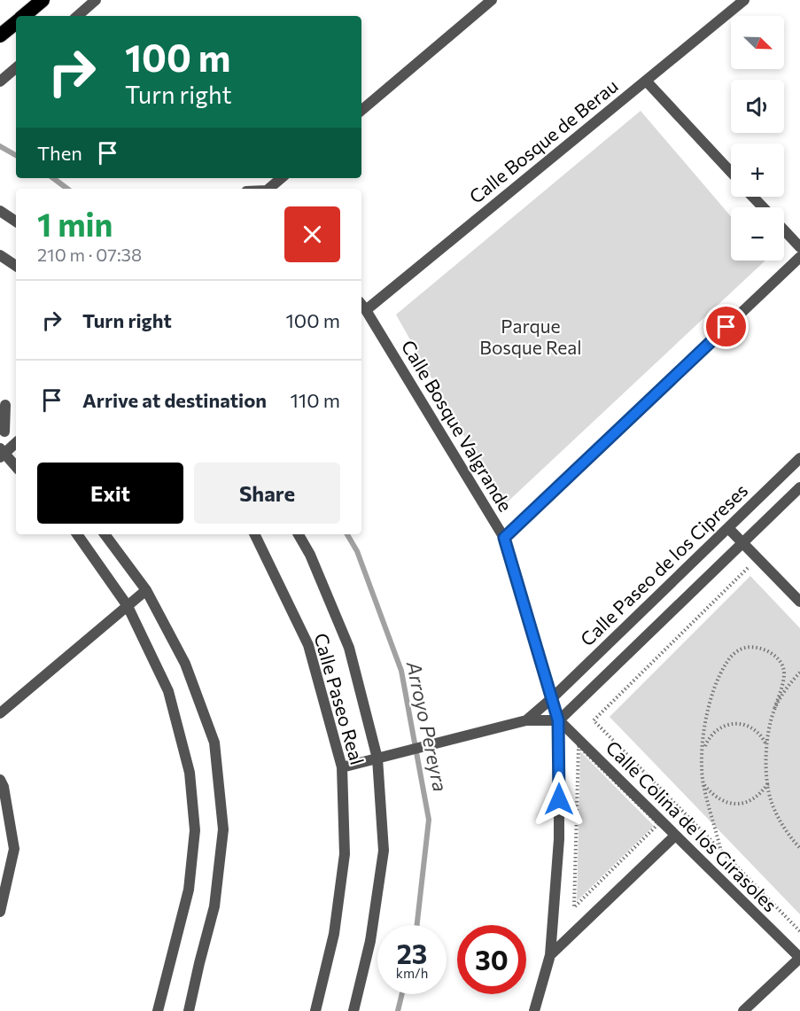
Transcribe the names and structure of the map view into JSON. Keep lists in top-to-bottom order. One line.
{"streets":{"street":["Calle Bosque de Berau","Calle Bosque Valgrande","Calle Paseo de los Cipreses","Calle Paseo Real","Calle Colina de los Girasoles"]},"crossings":[["Calle Bosque de Berau","Calle Bosque Valgrande"],["Calle Bosque Valgrande","Calle Paseo de los Cipreses"],["Calle Bosque Valgrande","Calle Colina de los Girasoles"],["Calle Paseo de los Cipreses","Calle Colina de los Girasoles"]],"water":["Arroyo Pereyra"],"parks":["Parque Bosque Real"],"north":"bottom right","page":{"map_buttons":["+","−"],"turn":["100 m","Turn right"],"then":"Then","heading":["1 min","210 m · 07:38"],"list":[{"name":"Turn right","value":"100 m"},{"name":"Arrive at destination","value":"110 m"}],"buttons":["Exit","Share"],"speed":"23 km/h","limit":"30"}}
